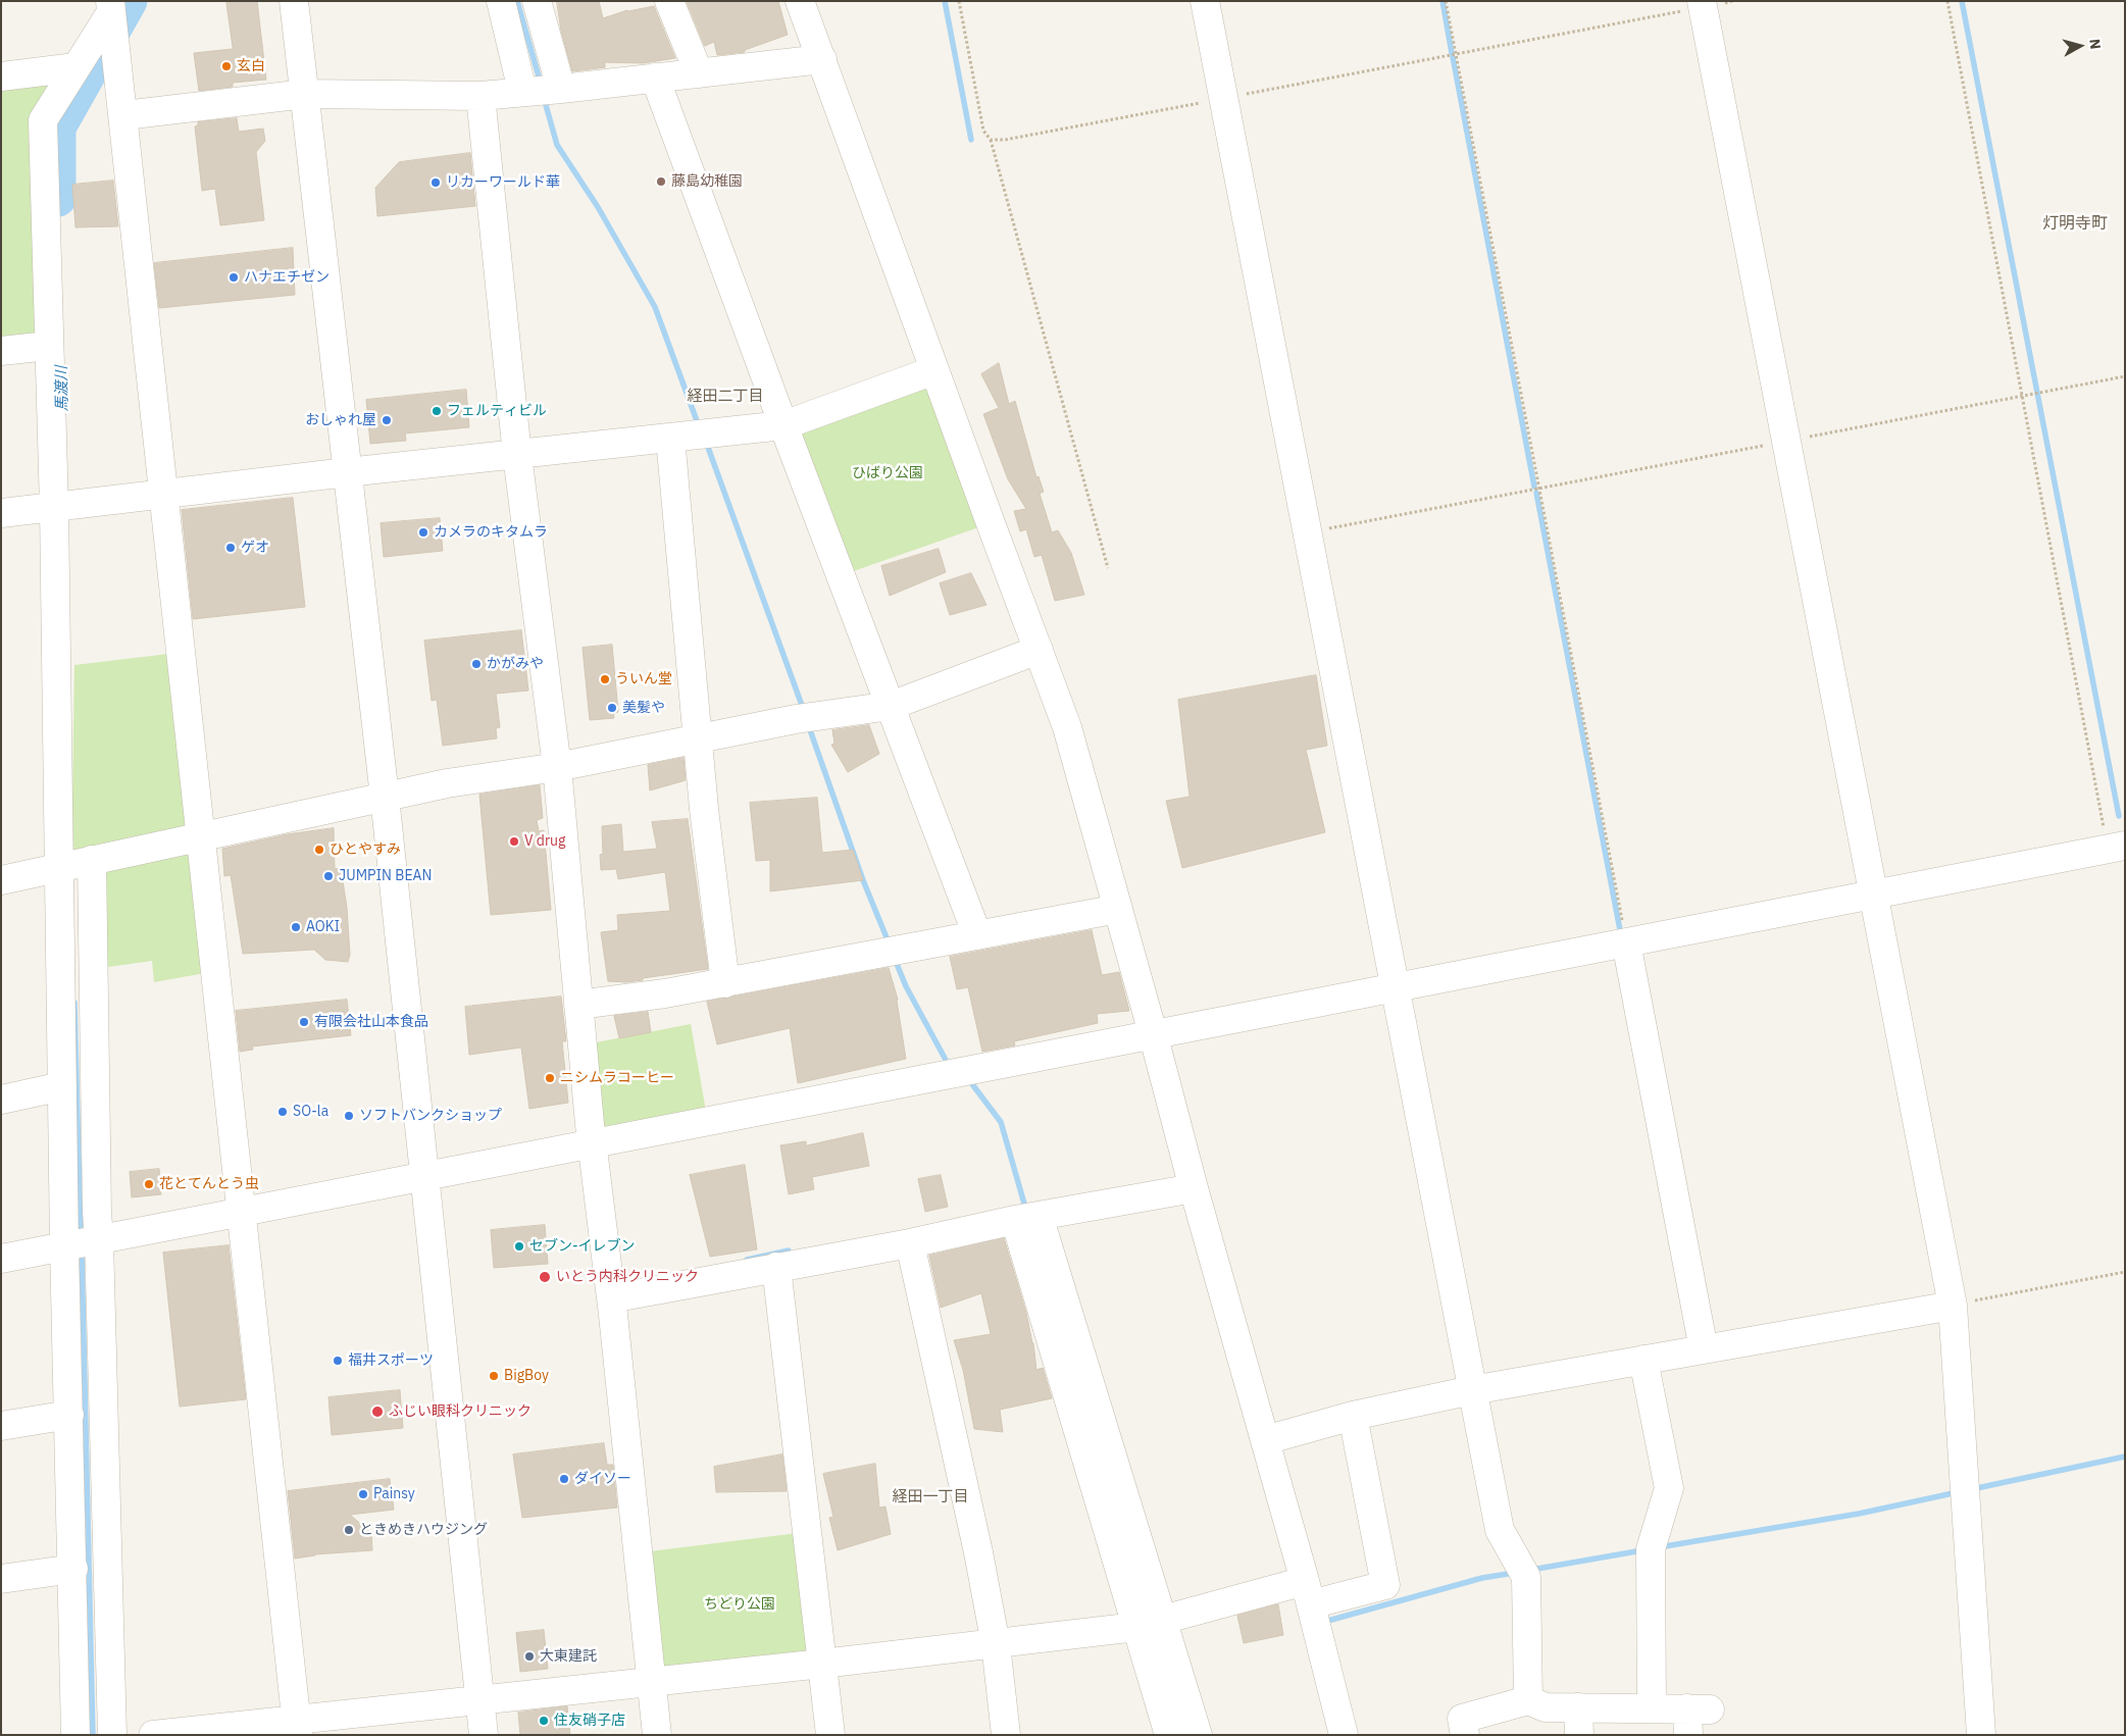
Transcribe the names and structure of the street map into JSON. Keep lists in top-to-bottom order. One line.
{"districts":["灯明寺町","経田二丁目","経田一丁目"],"water":["馬渡川"],"parks":["ひばり公園","ちどり公園"],"places":["玄白","藤島幼稚園","リカーワールド華","ハナエチゼン","フェルティビル","おしゃれ屋","カメラのキタムラ","ゲオ","かがみや","ういん堂","美髪や","V drug","ひとやすみ","JUMPIN BEAN","AOKI","有限会社山本食品","ニシムラコーヒー","SO-la","ソフトバンクショップ","花とてんとう虫","セブン-イレブン","いとう内科クリニック","福井スポーツ","BigBoy","ふじい眼科クリニック","ダイソー","Painsy","ときめきハウジング","大東建託","住友硝子店"],"north":"right"}
